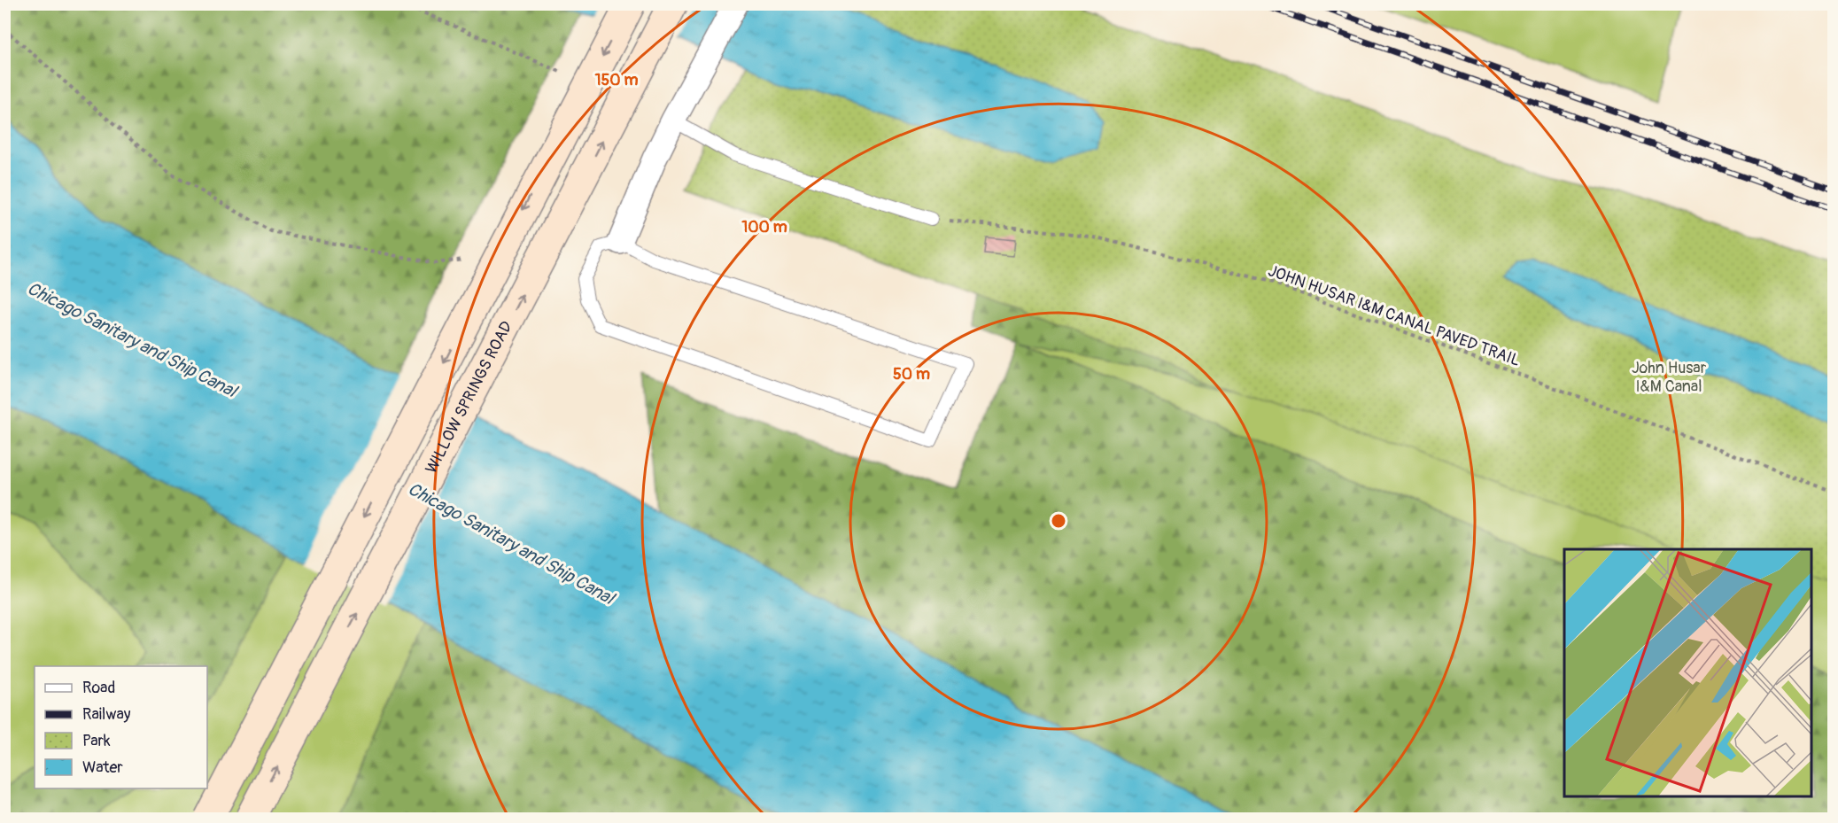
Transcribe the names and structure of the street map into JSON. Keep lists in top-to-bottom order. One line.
{"streets":{"main road":["WILLOW SPRINGS ROAD"],"path":["JOHN HUSAR I&M CANAL PAVED TRAIL"]},"water":["Chicago Sanitary and Ship Canal"],"parks":["John Husar I&M Canal"],"legend":["Road","Railway","Park","Water"],"rings":["150 m","100 m","50 m"]}
